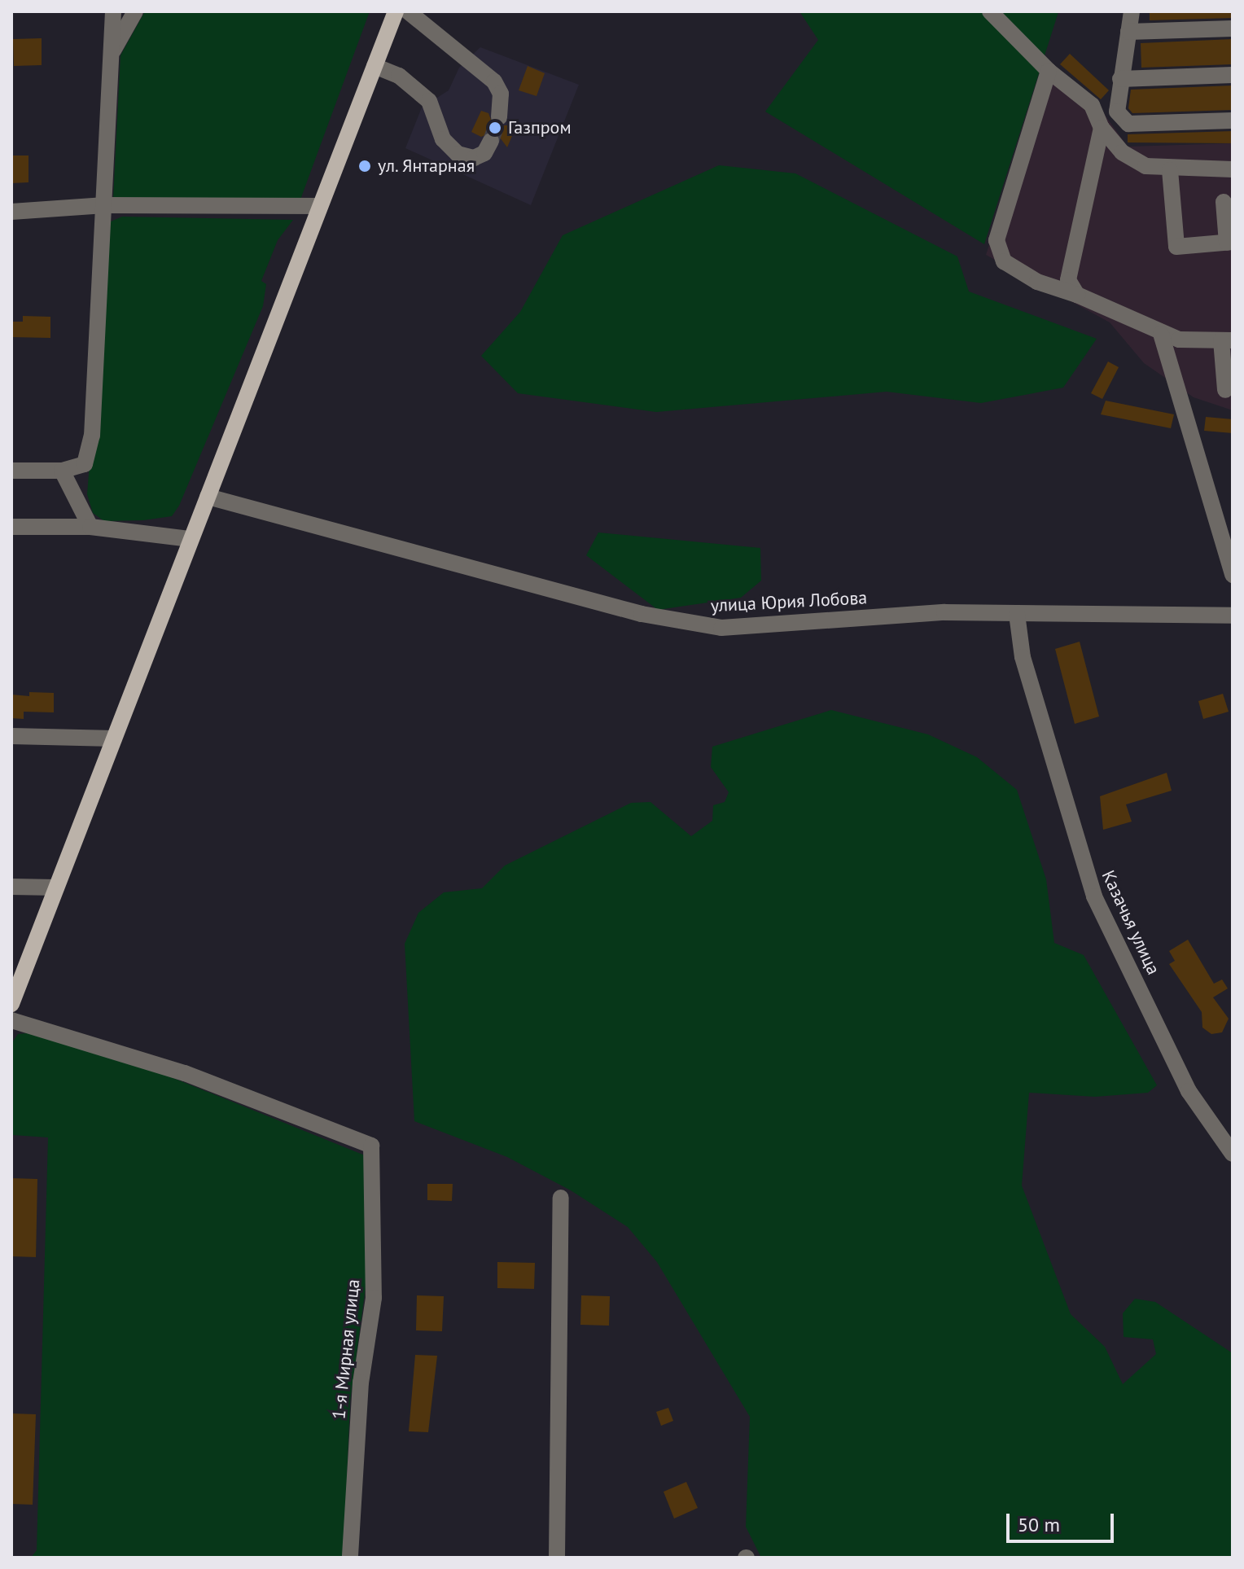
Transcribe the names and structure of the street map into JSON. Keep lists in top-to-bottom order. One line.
{"streets":{"street":["улица Юрия Лобова","Казачья улица","1-я Мирная улица"]},"crossings":[["улица Юрия Лобова","Казачья улица"]],"places":["Газпром","ул. Янтарная"],"scale_bar":"50 m"}
